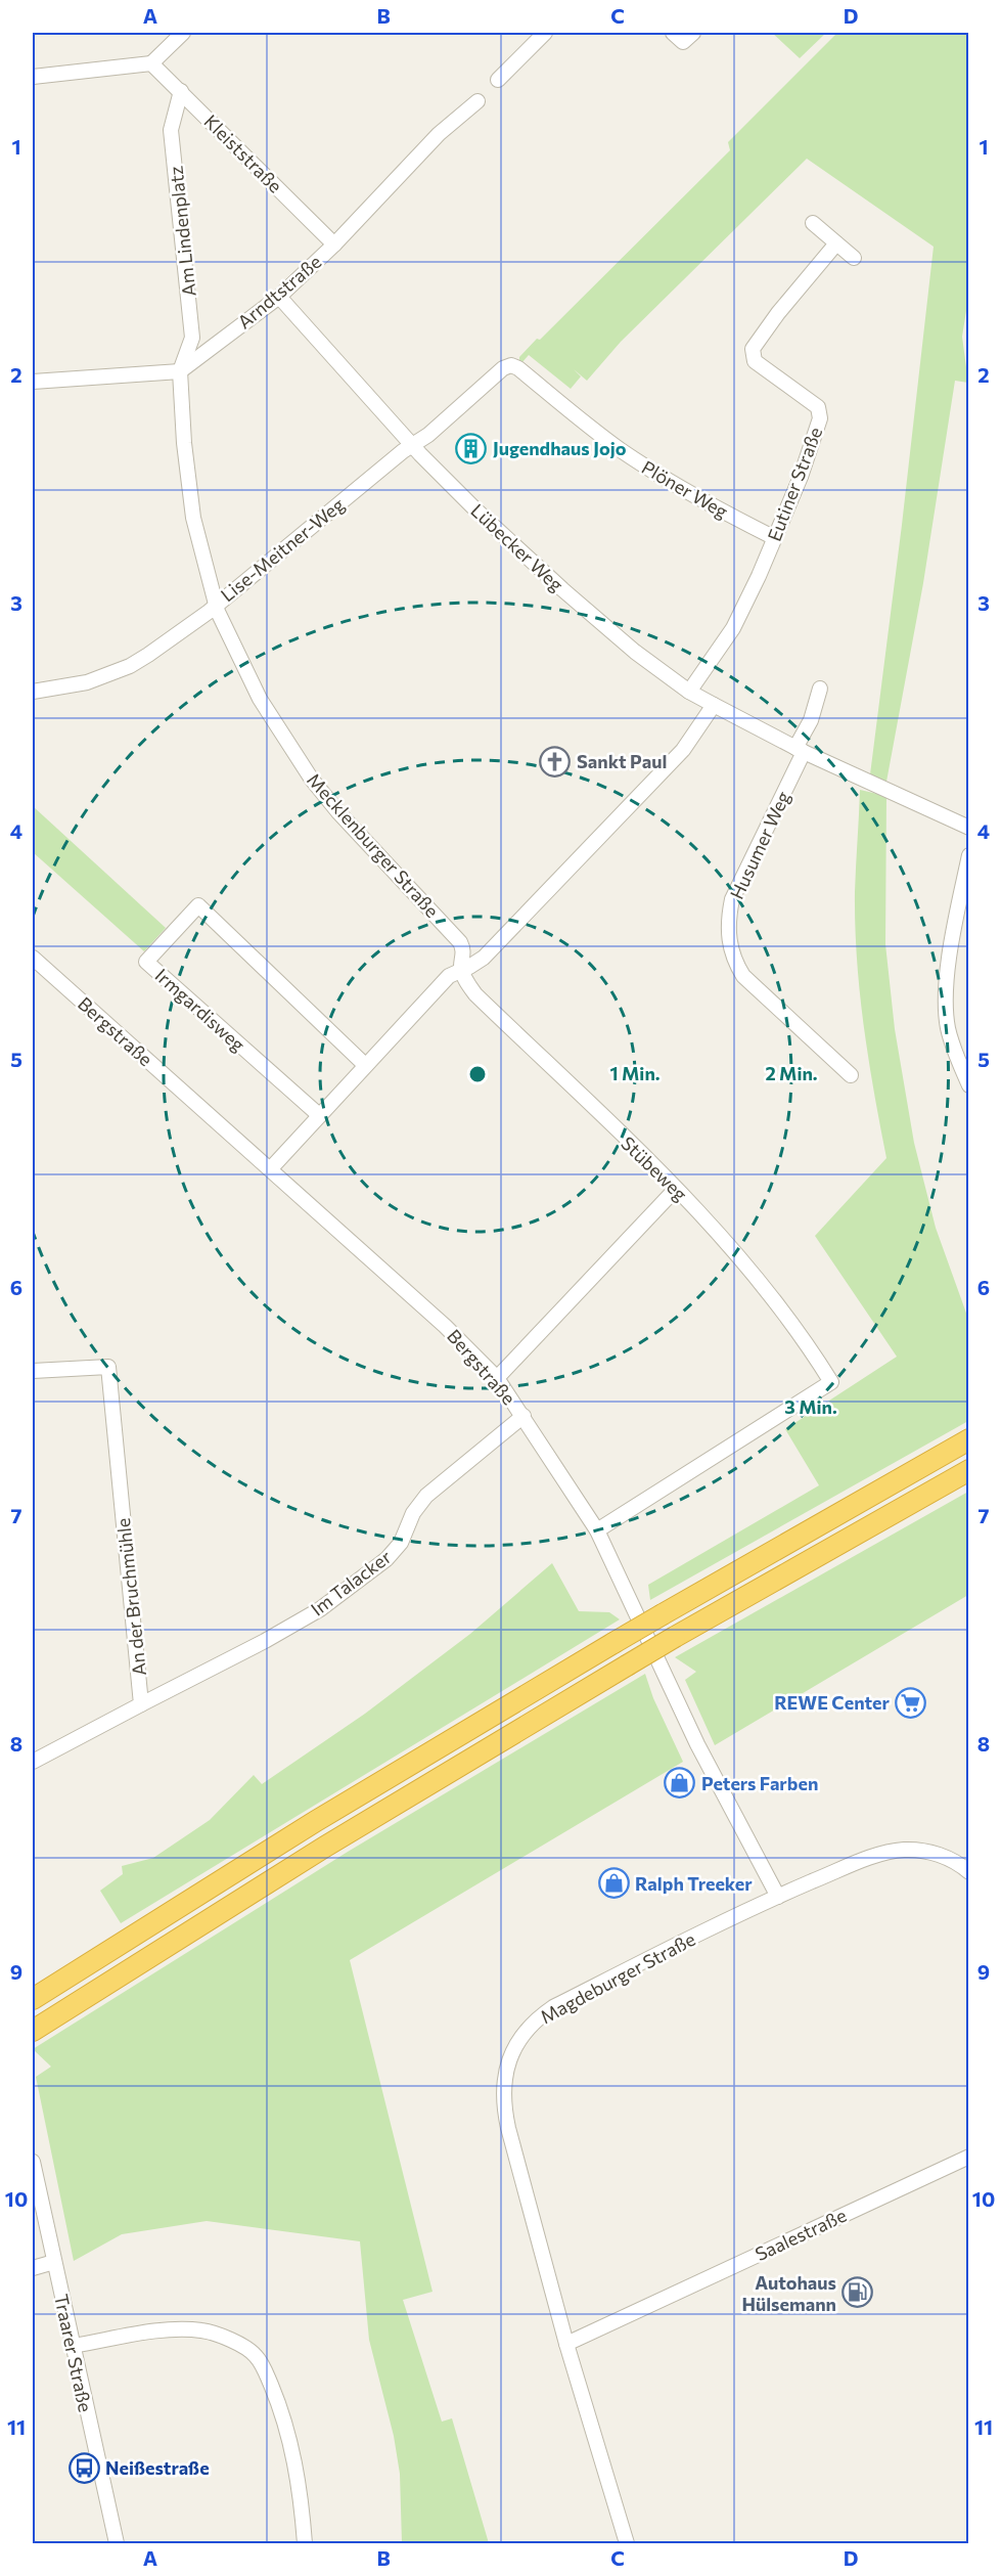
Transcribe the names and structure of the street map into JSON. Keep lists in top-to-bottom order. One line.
{"streets":{"street":["Kleiststraße","Am Lindenplatz","Arndtstraße","Eutiner Straße","Plöner Weg","Lübecker Weg","Lise-Meitner-Weg","Mecklenburger Straße","Husumer Weg","Irmgardisweg","Bergstraße","Stübeweg","Im Talacker","An der Bruchmühle","Magdeburger Straße","Saalestraße","Traarer Straße"]},"crossings":[["Kleiststraße","Am Lindenplatz"],["Kleiststraße","Arndtstraße"],["Am Lindenplatz","Arndtstraße"],["Am Lindenplatz","Mecklenburger Straße"],["Arndtstraße","Lübecker Weg"],["Arndtstraße","Mecklenburger Straße"],["Eutiner Straße","Plöner Weg"],["Eutiner Straße","Lübecker Weg"],["Plöner Weg","Lise-Meitner-Weg"],["Lübecker Weg","Lise-Meitner-Weg"],["Lübecker Weg","Husumer Weg"],["Lise-Meitner-Weg","Mecklenburger Straße"],["Mecklenburger Straße","Stübeweg"],["Bergstraße","Stübeweg"],["Bergstraße","Im Talacker"],["Bergstraße","Magdeburger Straße"],["Im Talacker","An der Bruchmühle"],["Magdeburger Straße","Saalestraße"]],"places":{"building":["Jugendhaus Jojo"],"church":["Sankt Paul"],"supermarket":["REWE Center"],"shop":["Peters Farben","Ralph Treeker"],"fuel station":["Autohaus Hülsemann"],"bus stop":["Neißestraße"]},"grid":{"columns":["A","B","C","D"],"rows":["1","2","3","4","5","6","7","8","9","10","11"]},"rings":["1 Min.","2 Min.","3 Min."]}
